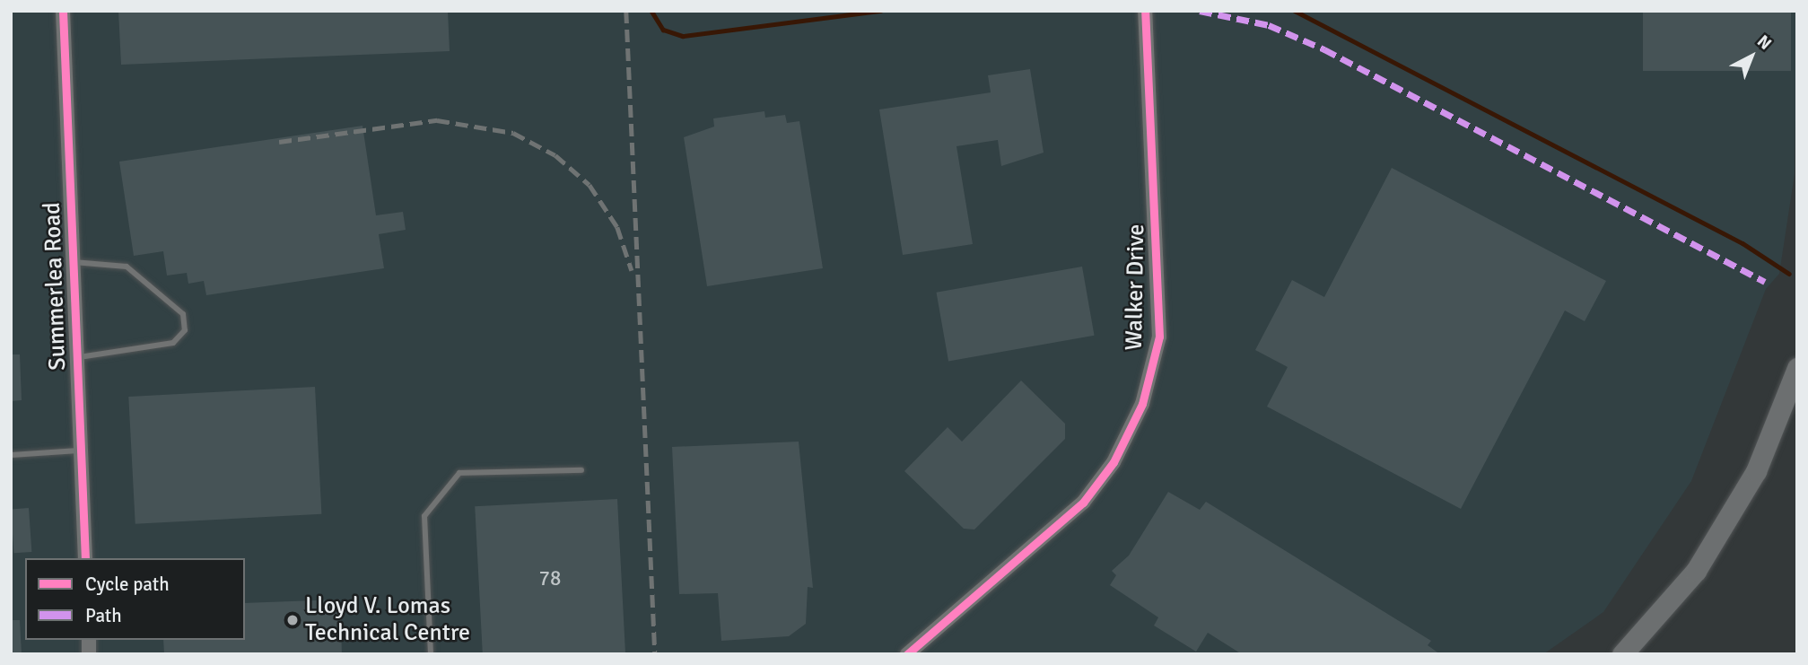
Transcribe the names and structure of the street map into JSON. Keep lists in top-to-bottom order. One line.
{"streets":{"street":["Summerlea Road","Walker Drive"]},"places":["Lloyd V. Lomas Technical Centre"],"house_numbers":["78"],"legend":["Cycle path","Path"],"north":"top right"}
